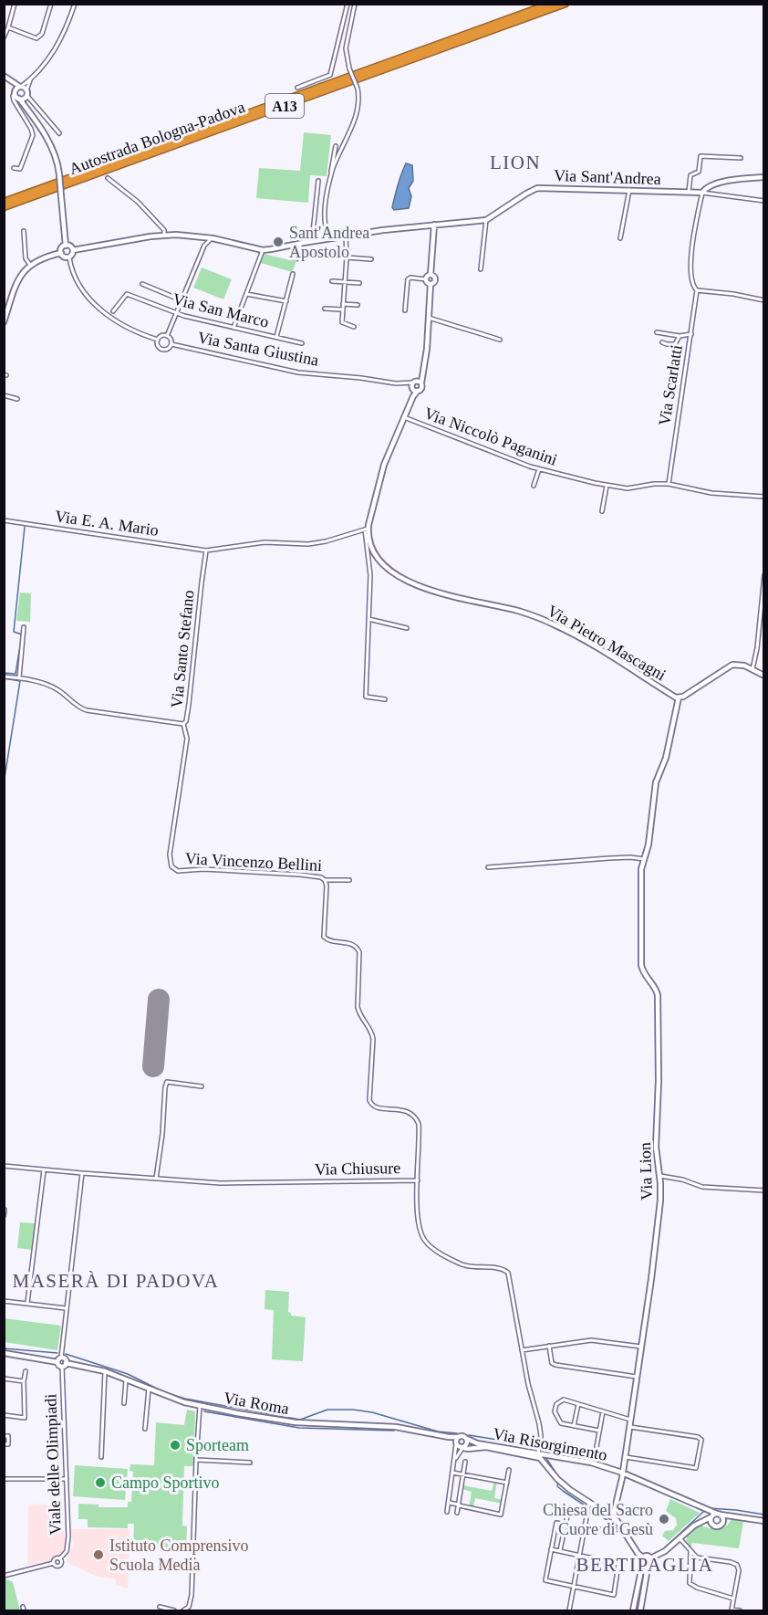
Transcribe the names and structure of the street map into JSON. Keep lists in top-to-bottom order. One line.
{"streets":{"highway":["A13","Autostrada Bologna-Padova"],"street":["Via Sant'Andrea","Via San Marco","Via Santa Giustina","Via Scarlatti","Via Niccolò Paganini","Via E. A. Mario","Via Pietro Mascagni","Via Santo Stefano","Via Vincenzo Bellini","Via Chiusure","Via Lion","Via Roma","Via Risorgimento","Viale delle Olimpiadi"]},"crossings":[["Via Santa Giustina","Via Pietro Mascagni"],["Via Scarlatti","Via Niccolò Paganini"],["Via Niccolò Paganini","Via Pietro Mascagni"],["Via E. A. Mario","Via Santo Stefano"],["Via Pietro Mascagni","Via Lion"],["Via Santo Stefano","Via Vincenzo Bellini"],["Via Chiusure","Via Risorgimento"],["Via Lion","Via Risorgimento"],["Via Roma","Via Risorgimento"],["Via Roma","Viale delle Olimpiadi"]],"districts":["LION","MASERÀ DI PADOVA","BERTIPAGLIA"],"places":["Sant'Andrea Apostolo","Sporteam","Campo Sportivo","Chiesa del Sacro Cuore di Gesù","Istituto Comprensivo Scuola Media"]}
